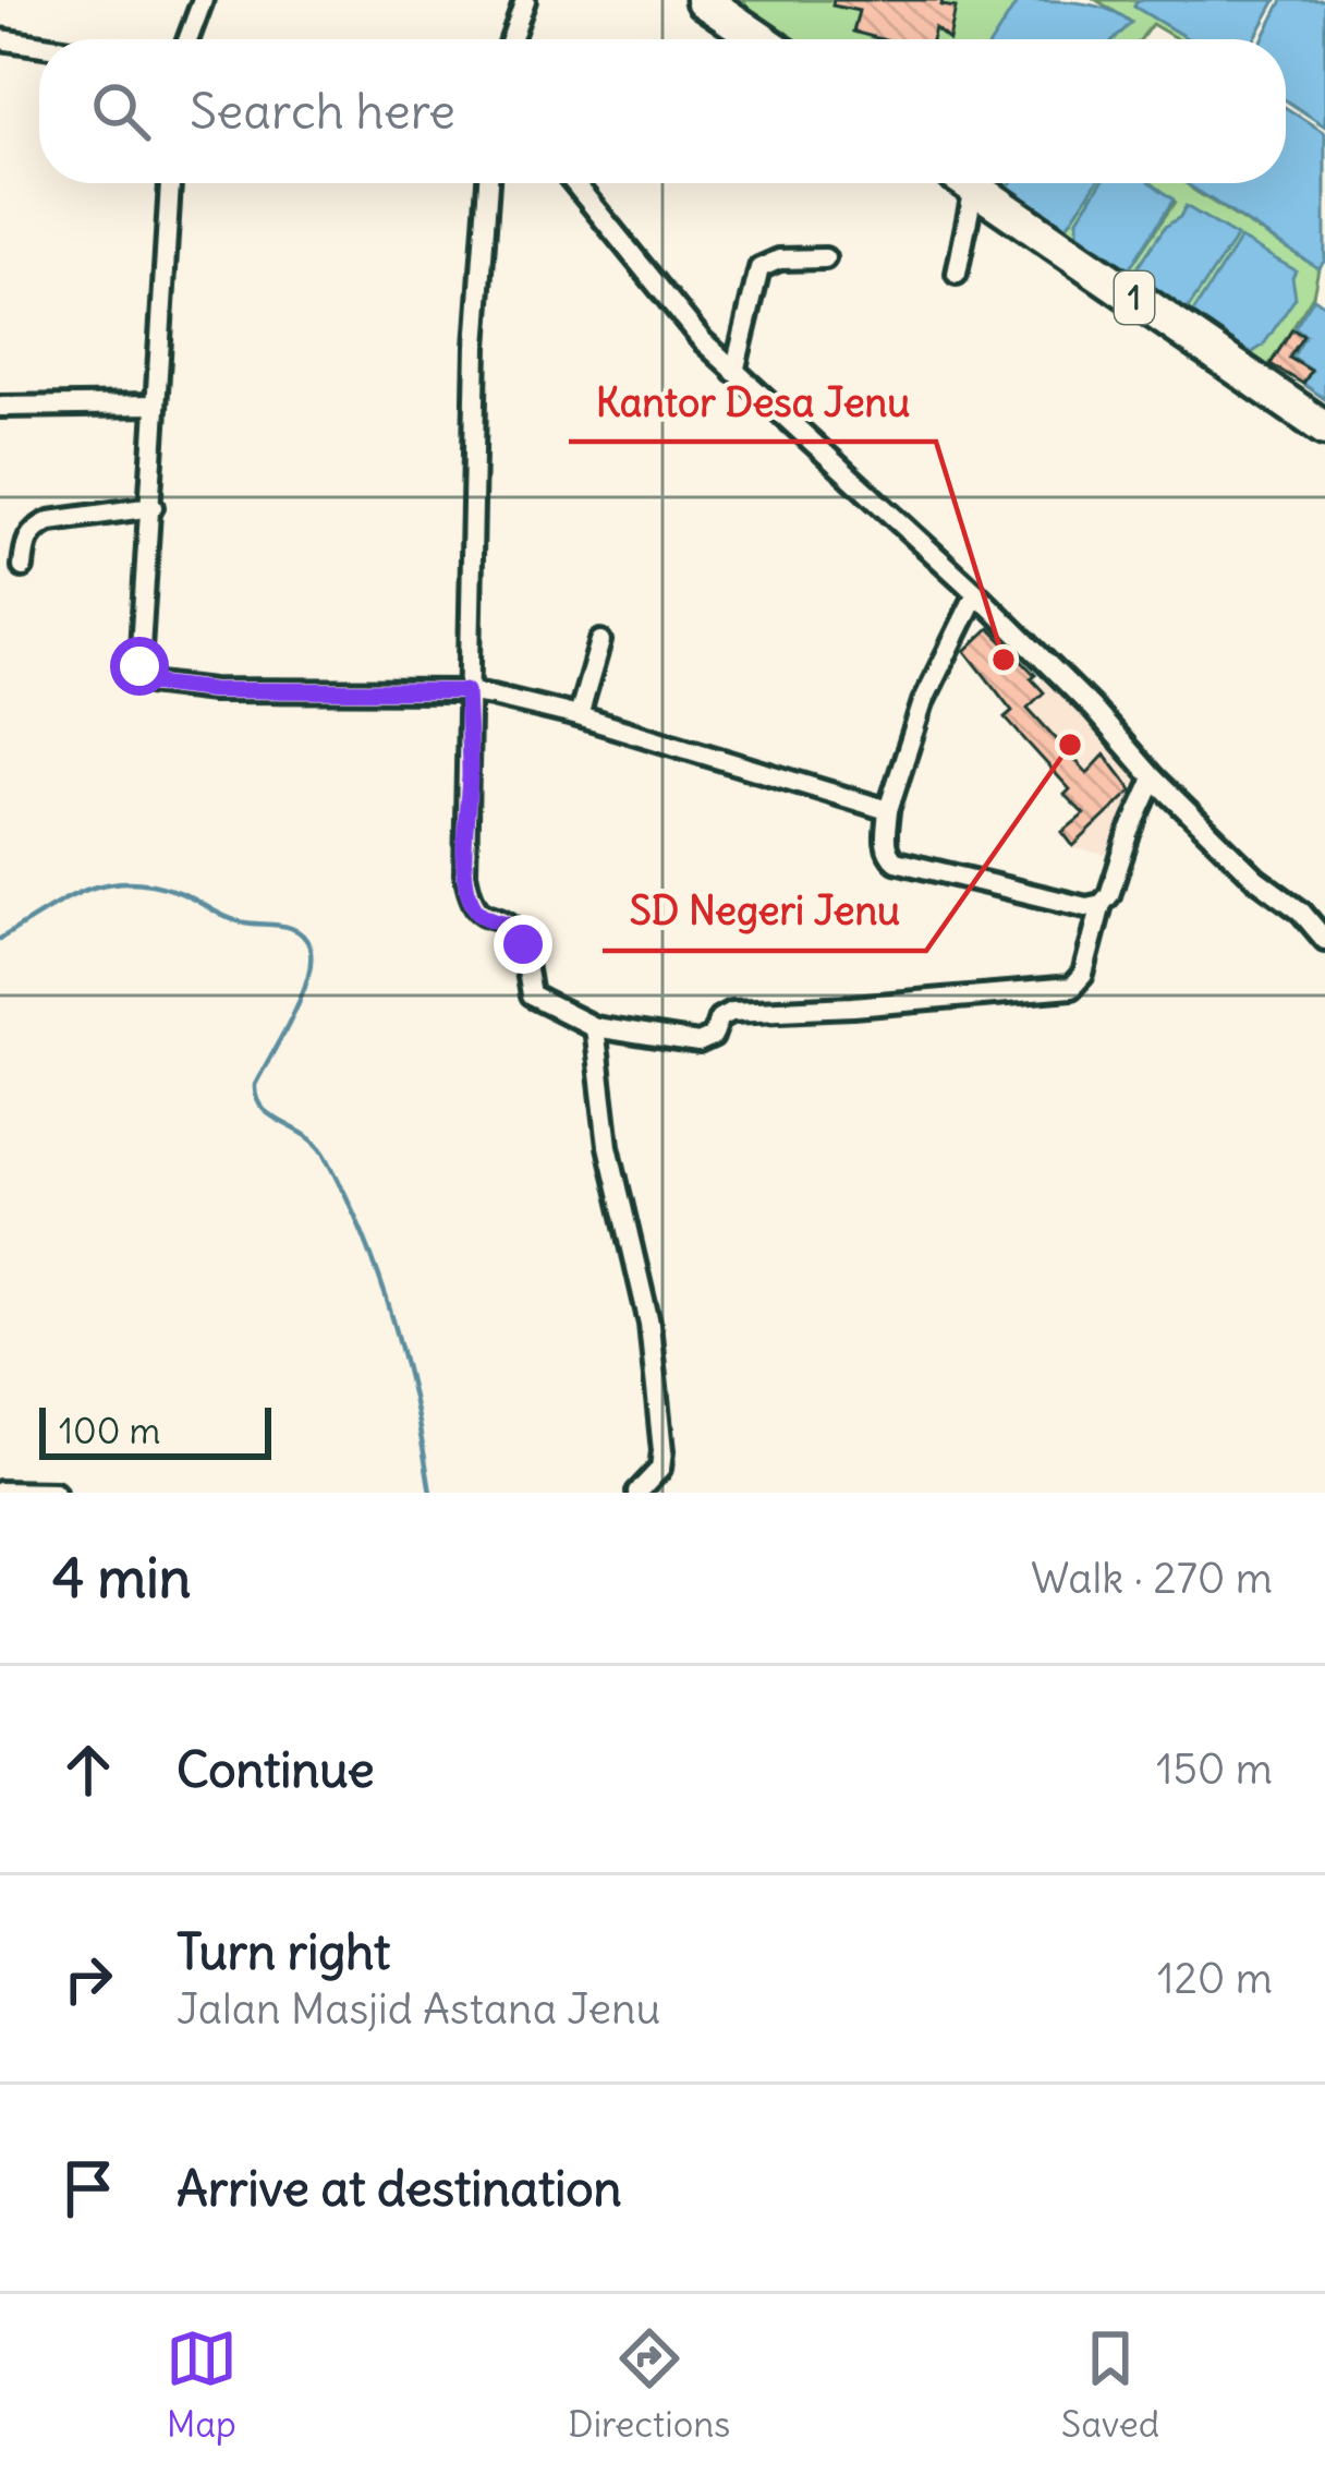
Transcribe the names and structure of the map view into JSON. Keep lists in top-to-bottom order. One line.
{"streets":{"highway":["1"]},"places":["Kantor Desa Jenu","SD Negeri Jenu"],"scale_bar":"100 m","page":{"search":"Search here","scale":"100 m","heading":["4 min","Walk · 270 m"],"list":[["Continue","150 m"],["Turn right","Jalan Masjid Astana Jenu","120 m"],"Arrive at destination"],"nav":["Map","Directions","Saved"]}}
